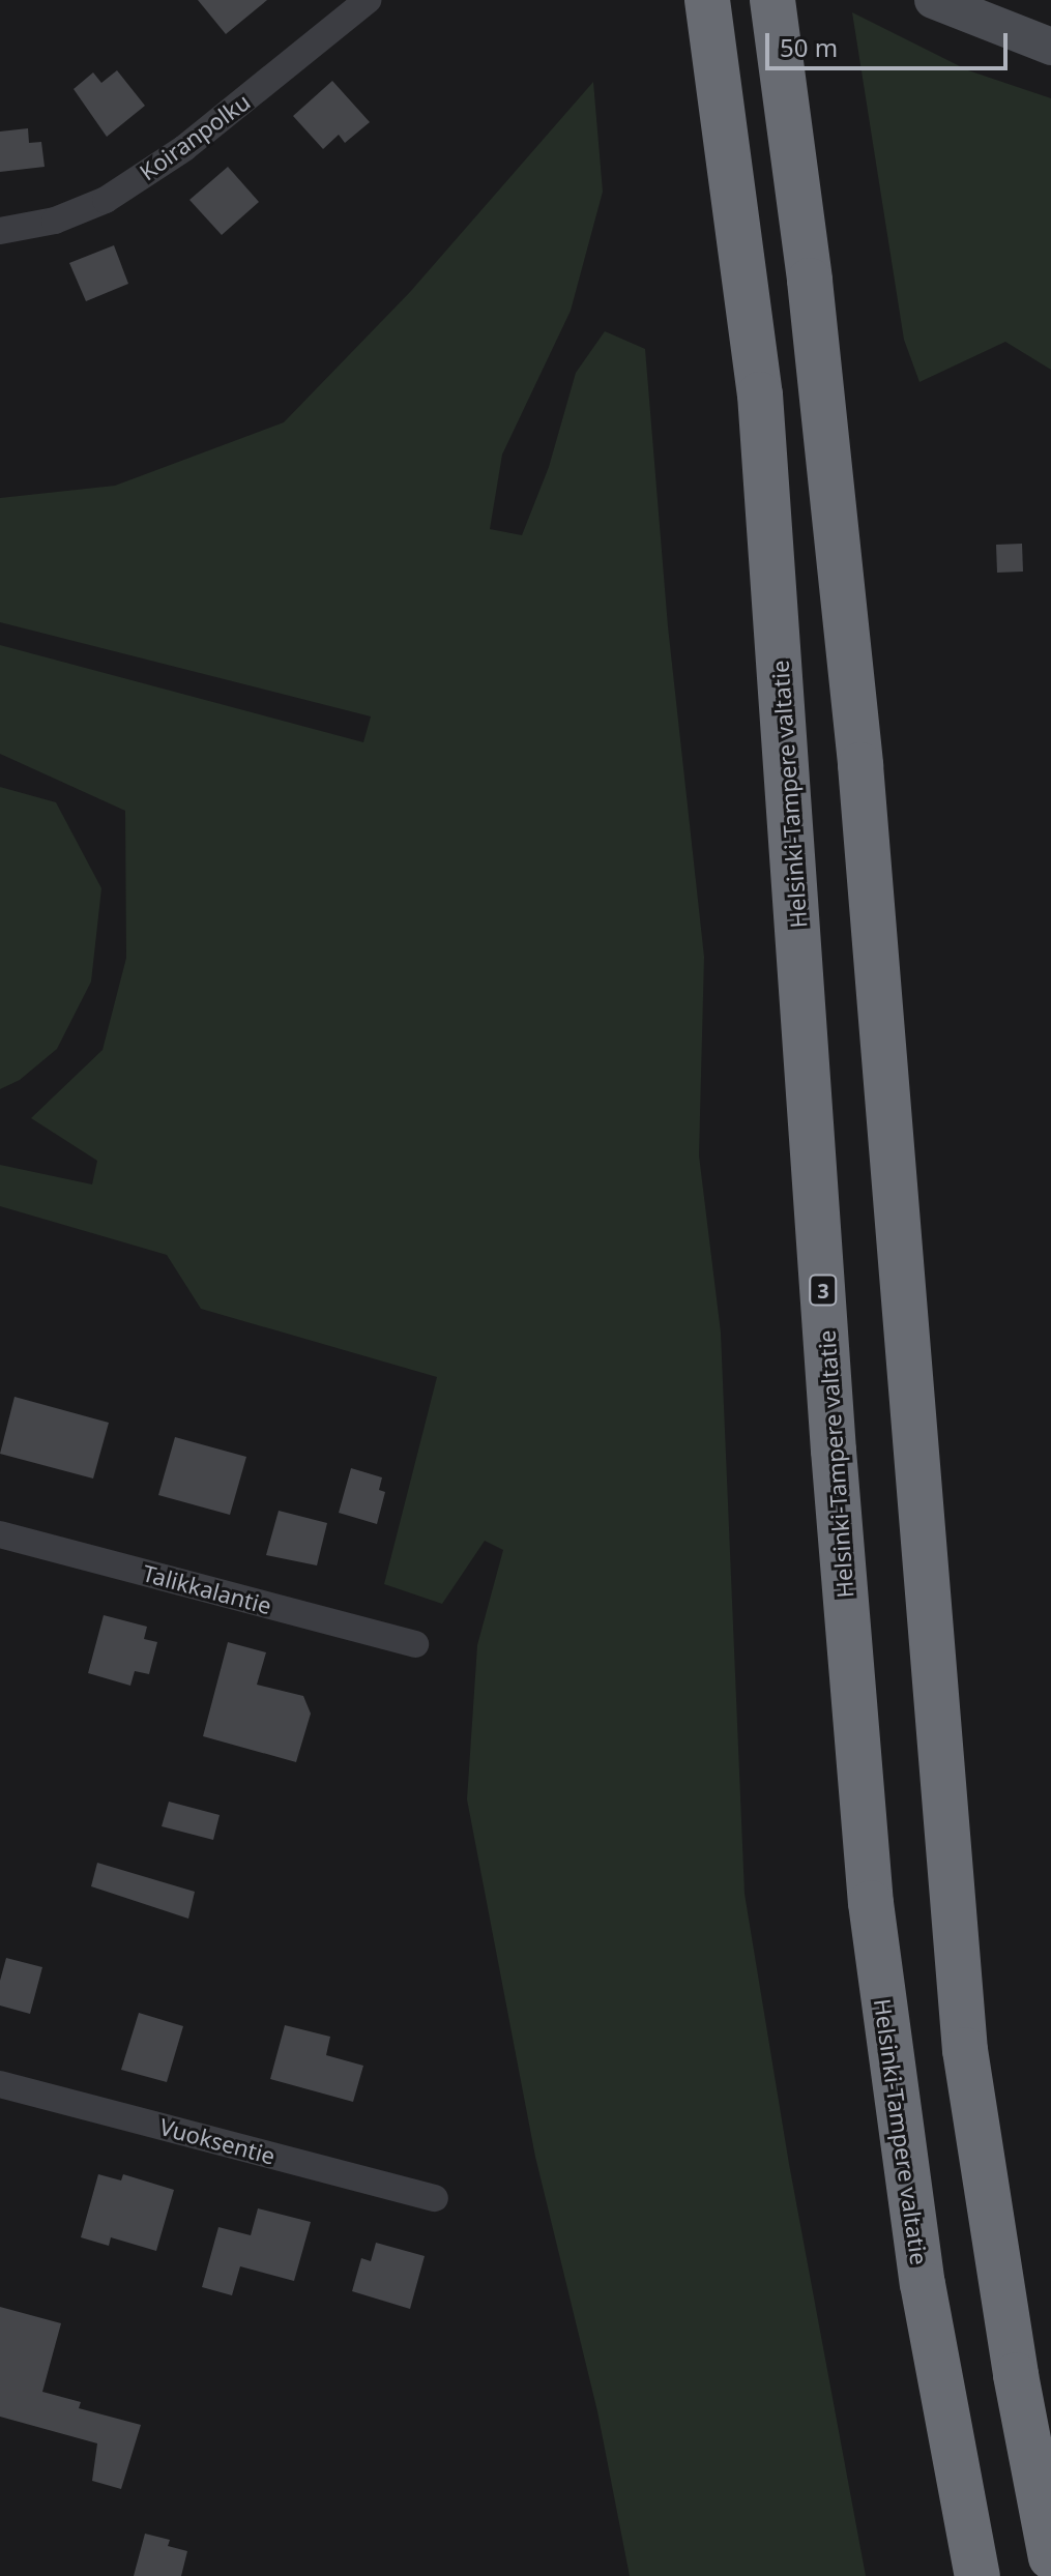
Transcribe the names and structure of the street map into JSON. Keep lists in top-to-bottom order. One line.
{"streets":{"highway":["Helsinki-Tampere valtatie","3"],"street":["Koiranpolku","Talikkalantie","Vuoksentie"]},"scale_bar":"50 m"}
